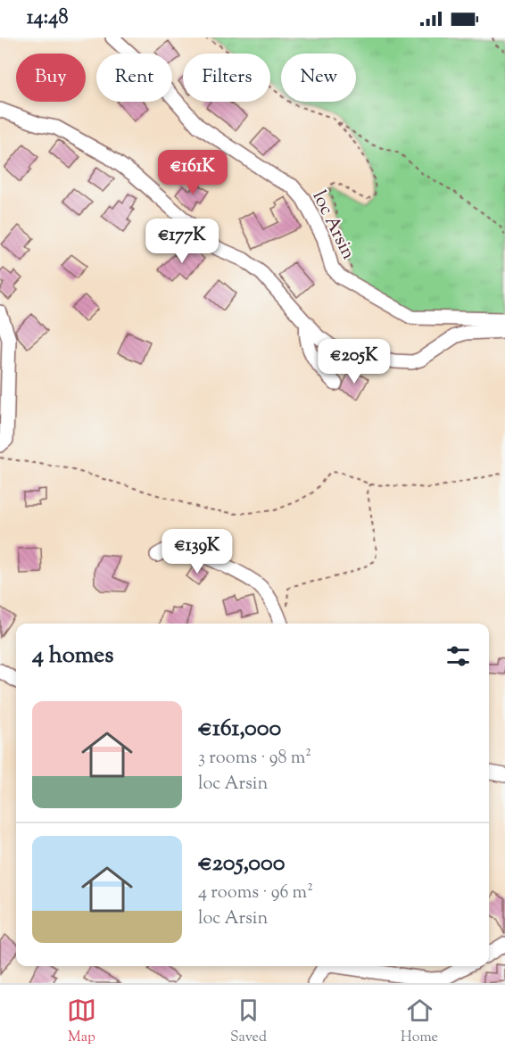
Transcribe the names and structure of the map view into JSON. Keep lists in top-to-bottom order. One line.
{"streets":{"street":["loc Arsin"]},"page":{"status":"14:48","chip":["Buy","Rent","Filters","New"],"price":["€161K","€177K","€205K","€139K"],"heading":"4 homes","list":[{"name":"€161,000","note":"3 rooms · 98 m² · loc Arsin"},{"name":"€205,000","note":"4 rooms · 96 m² · loc Arsin"}],"tabs":["Map","Saved","Home"]}}
